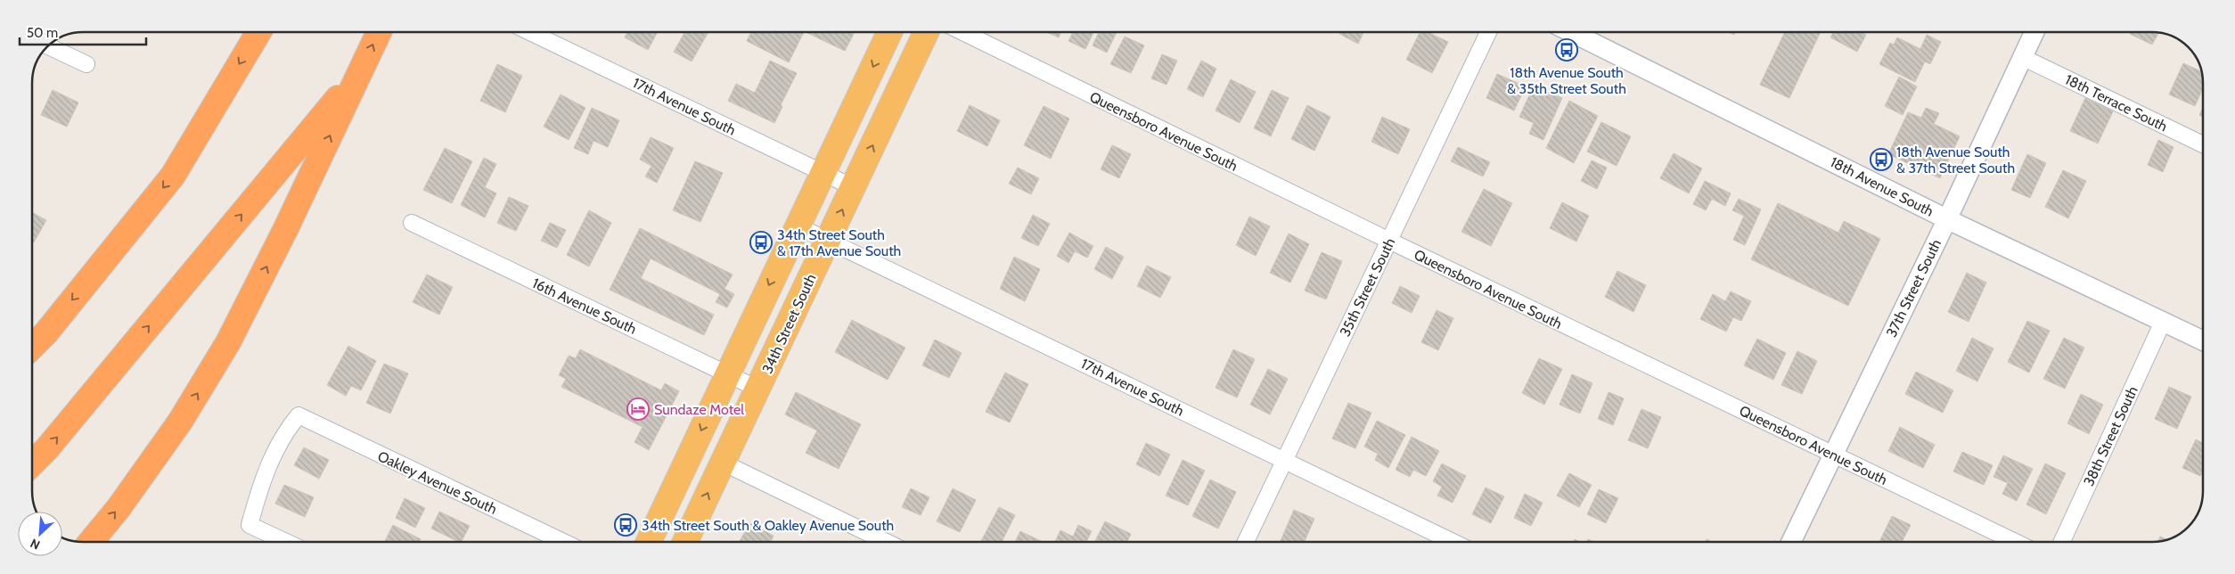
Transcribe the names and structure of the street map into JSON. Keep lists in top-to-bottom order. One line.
{"streets":{"highway":["34th Street South"],"street":["18th Terrace South","17th Avenue South","Queensboro Avenue South","18th Avenue South","35th Street South","37th Street South","16th Avenue South","38th Street South","Oakley Avenue South"]},"crossings":[["18th Terrace South","37th Street South"],["17th Avenue South","35th Street South"],["17th Avenue South","34th Street South"],["Queensboro Avenue South","35th Street South"],["Queensboro Avenue South","37th Street South"],["18th Avenue South","37th Street South"],["18th Avenue South","38th Street South"],["16th Avenue South","34th Street South"]],"places":{"bus stop":["18th Avenue South & 35th Street South","18th Avenue South & 37th Street South","34th Street South & 17th Avenue South","34th Street South & Oakley Avenue South"],"hotel":["Sundaze Motel"]},"scale_bar":"50 m","north":"bottom left"}
